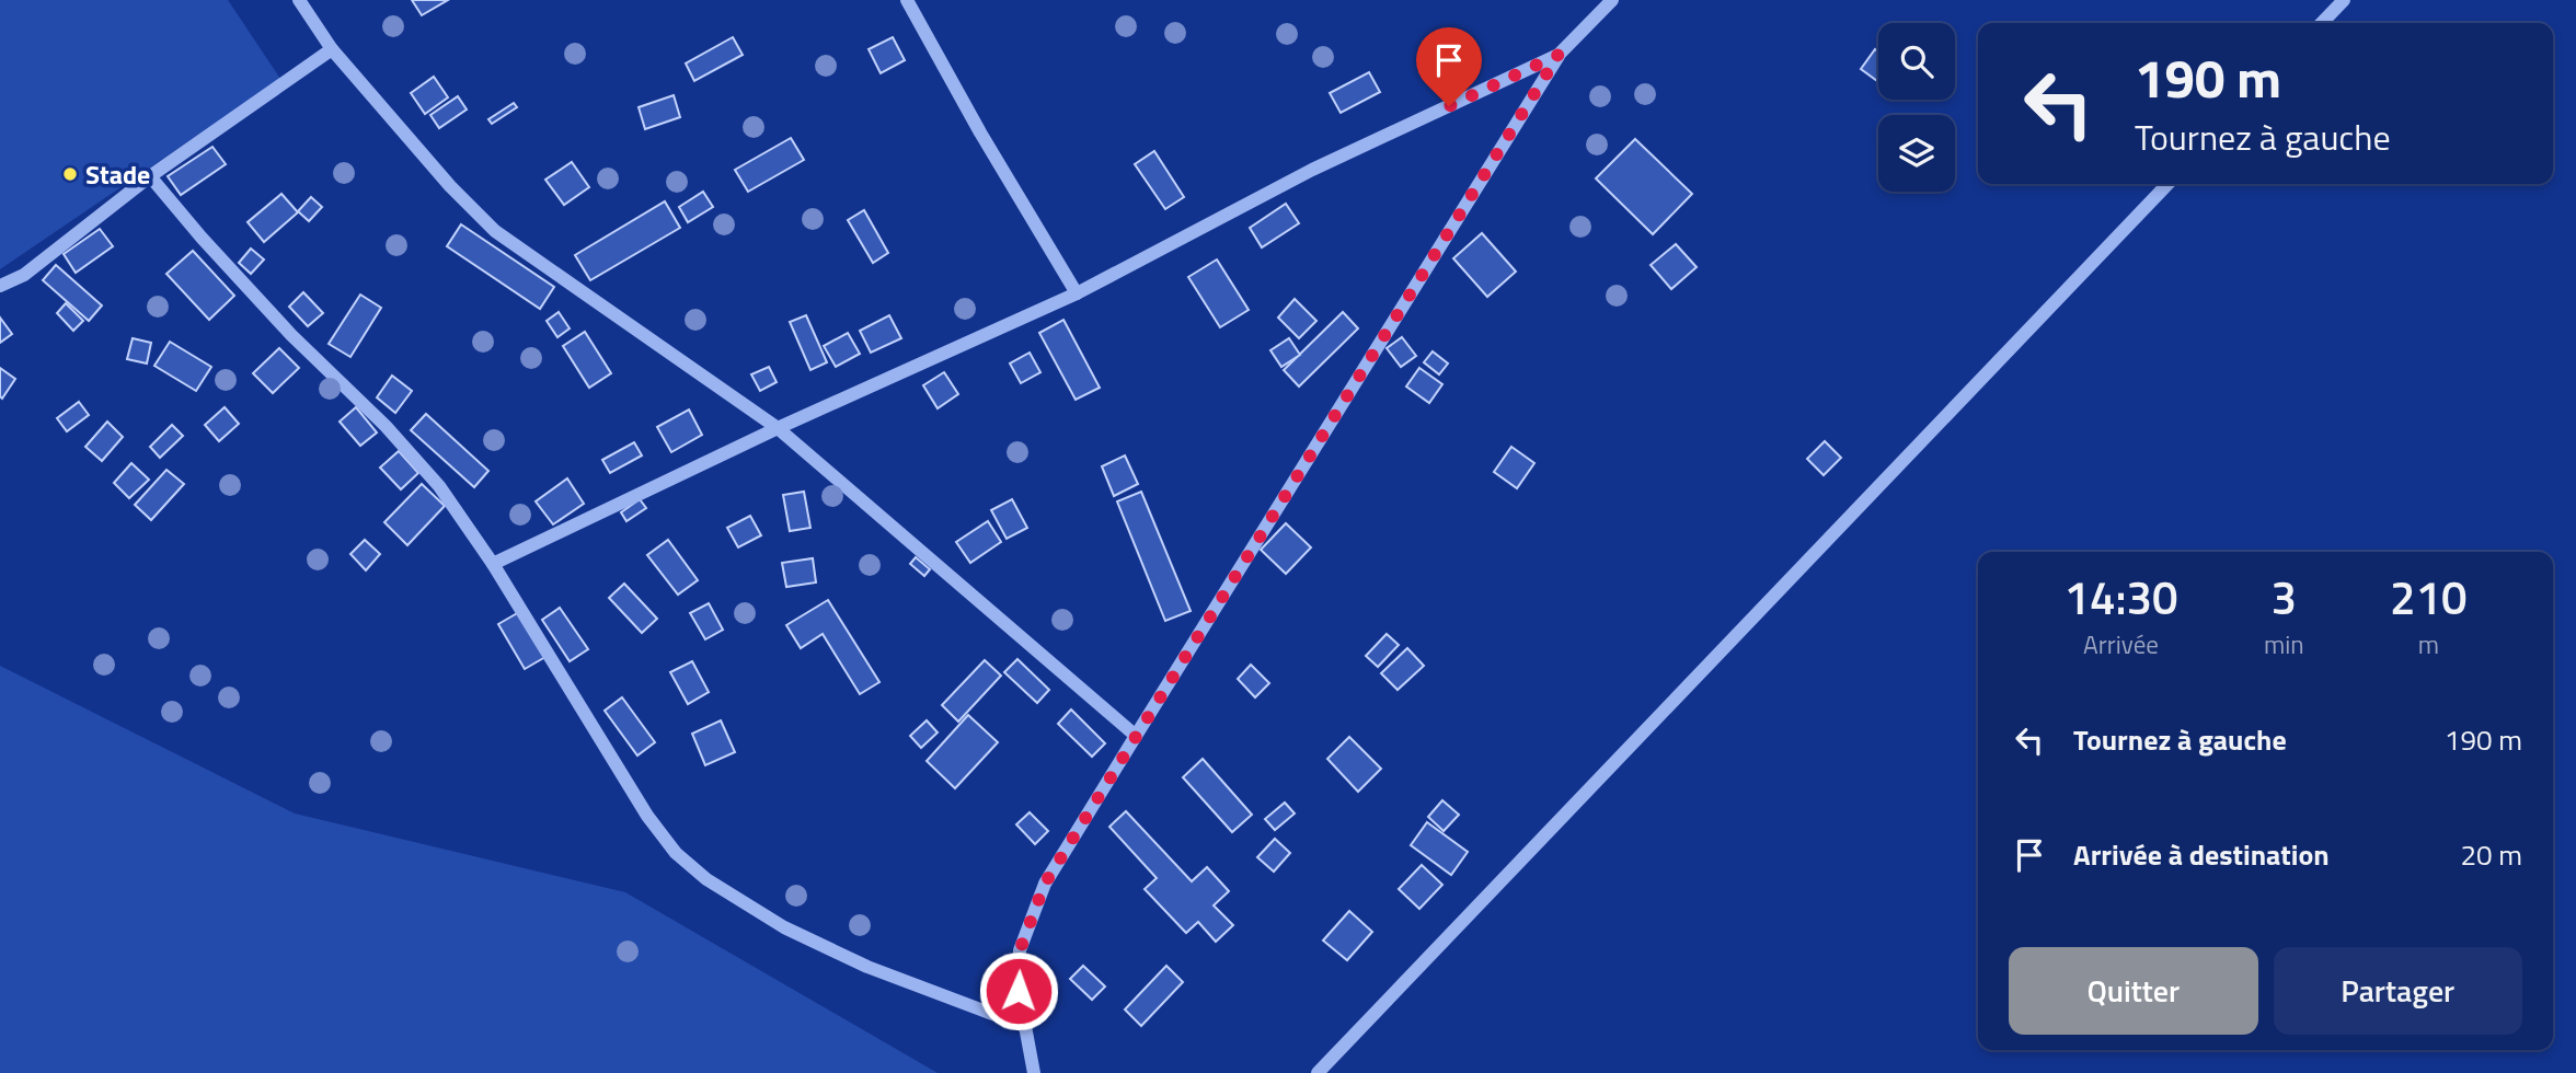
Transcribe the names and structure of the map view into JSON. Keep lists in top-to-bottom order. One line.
{"places":["Stade"],"page":{"turn":["190 m","Tournez à gauche"],"eta":["14:30","Arrivée","3","min","210","m"],"list":[{"name":"Tournez à gauche","value":"190 m"},{"name":"Arrivée à destination","value":"20 m"}],"buttons":["Quitter","Partager"]}}
